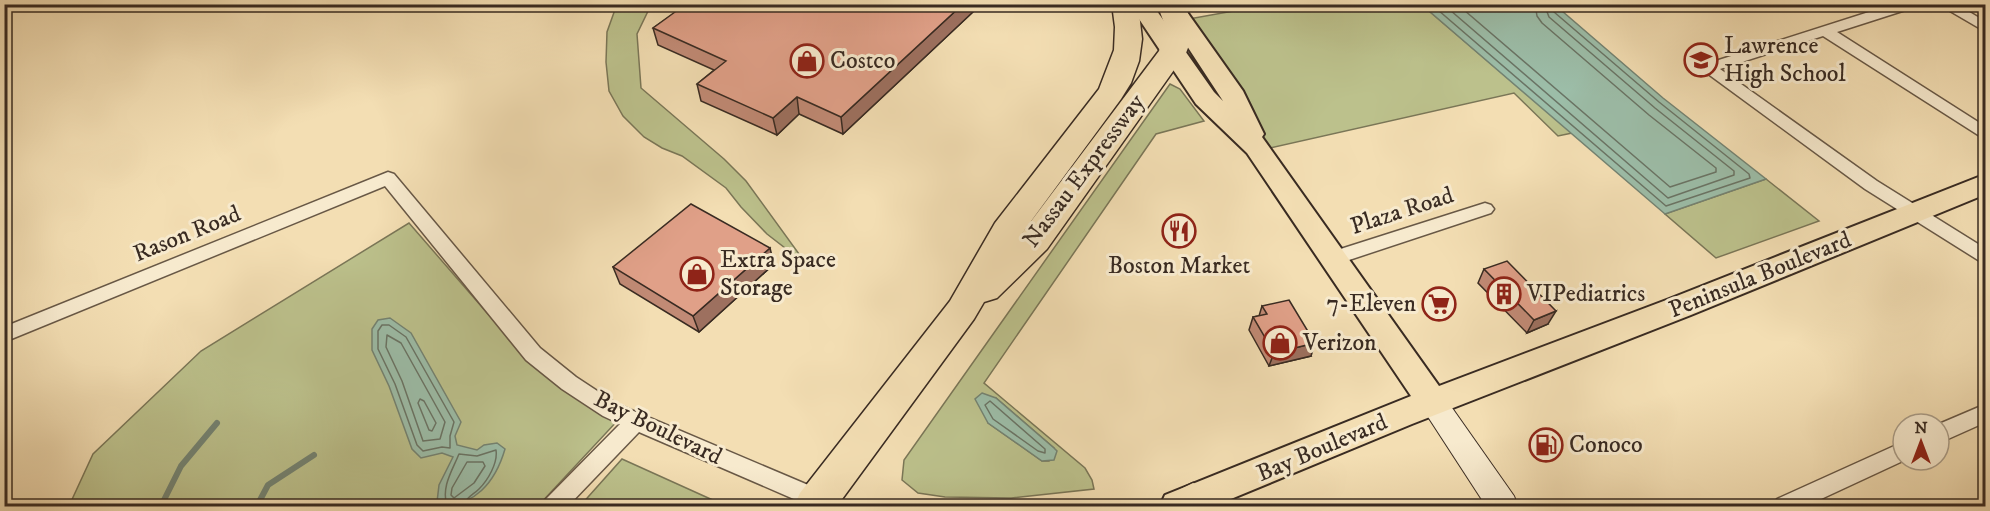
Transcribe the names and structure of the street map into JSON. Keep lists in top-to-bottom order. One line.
{"streets":{"highway":["Nassau Expressway"],"main road":["Peninsula Boulevard","Bay Boulevard"],"street":["Plaza Road","Rason Road"]},"crossings":[["Nassau Expressway","Bay Boulevard"],["Rason Road","Bay Boulevard"],["Peninsula Boulevard","Bay Boulevard"]],"places":{"school or university":["Lawrence High School"],"shop":["Costco","Extra Space Storage","Verizon"],"restaurant":["Boston Market"],"building":["VIPediatrics"],"supermarket":["7-Eleven"],"fuel station":["Conoco"]},"north":"top"}
